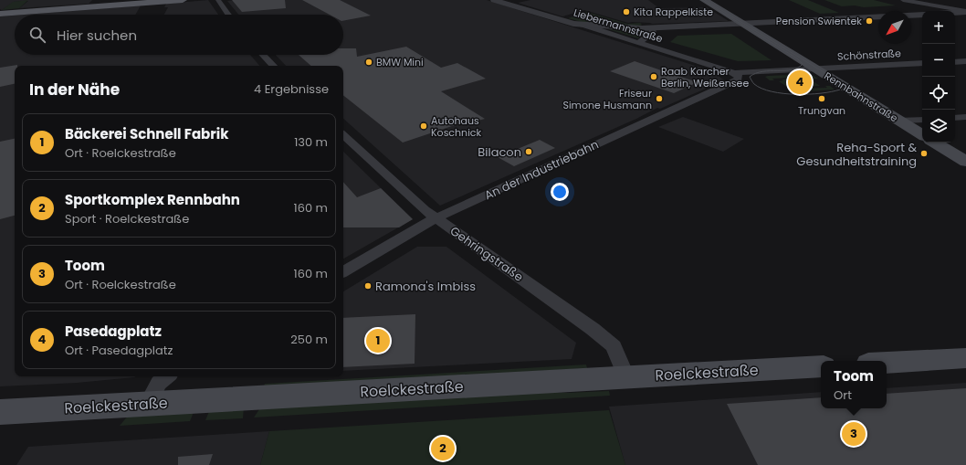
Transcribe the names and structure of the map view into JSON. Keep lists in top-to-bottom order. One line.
{"streets":{"main road":["Rennbahnstraße","Roelckestraße"],"street":["Liebermannstraße","Schönstraße","An der Industriebahn","Gehringstraße"]},"crossings":[["Liebermannstraße","Schönstraße"],["Liebermannstraße","An der Industriebahn"],["Schönstraße","Rennbahnstraße"],["Schönstraße","An der Industriebahn"],["An der Industriebahn","Gehringstraße"],["Gehringstraße","Roelckestraße"]],"places":["Kita Rappelkiste","Pension Swientek","BMW Mini","Raab Karcher Berlin, Weißensee","Friseur Simone Husmann","Trungvan","Autohaus Koschnick","Bilacon","Reha-Sport & Gesundheitstraining","Ramona's Imbiss"],"north":"bottom left","page":{"map_buttons":["+","−"],"search":"Hier suchen","heading":["In der Nähe","4 Ergebnisse"],"pins":["4","1","3","2"],"list":[{"mark":"1","name":"Bäckerei Schnell Fabrik","note":"Ort · Roelckestraße","value":"130 m"},{"mark":"2","name":"Sportkomplex Rennbahn","note":"Sport · Roelckestraße","value":"160 m"},{"mark":"3","name":"Toom","note":"Ort · Roelckestraße","value":"160 m"},{"mark":"4","name":"Pasedagplatz","note":"Ort · Pasedagplatz","value":"250 m"}],"popup":["Toom","Ort"]}}
